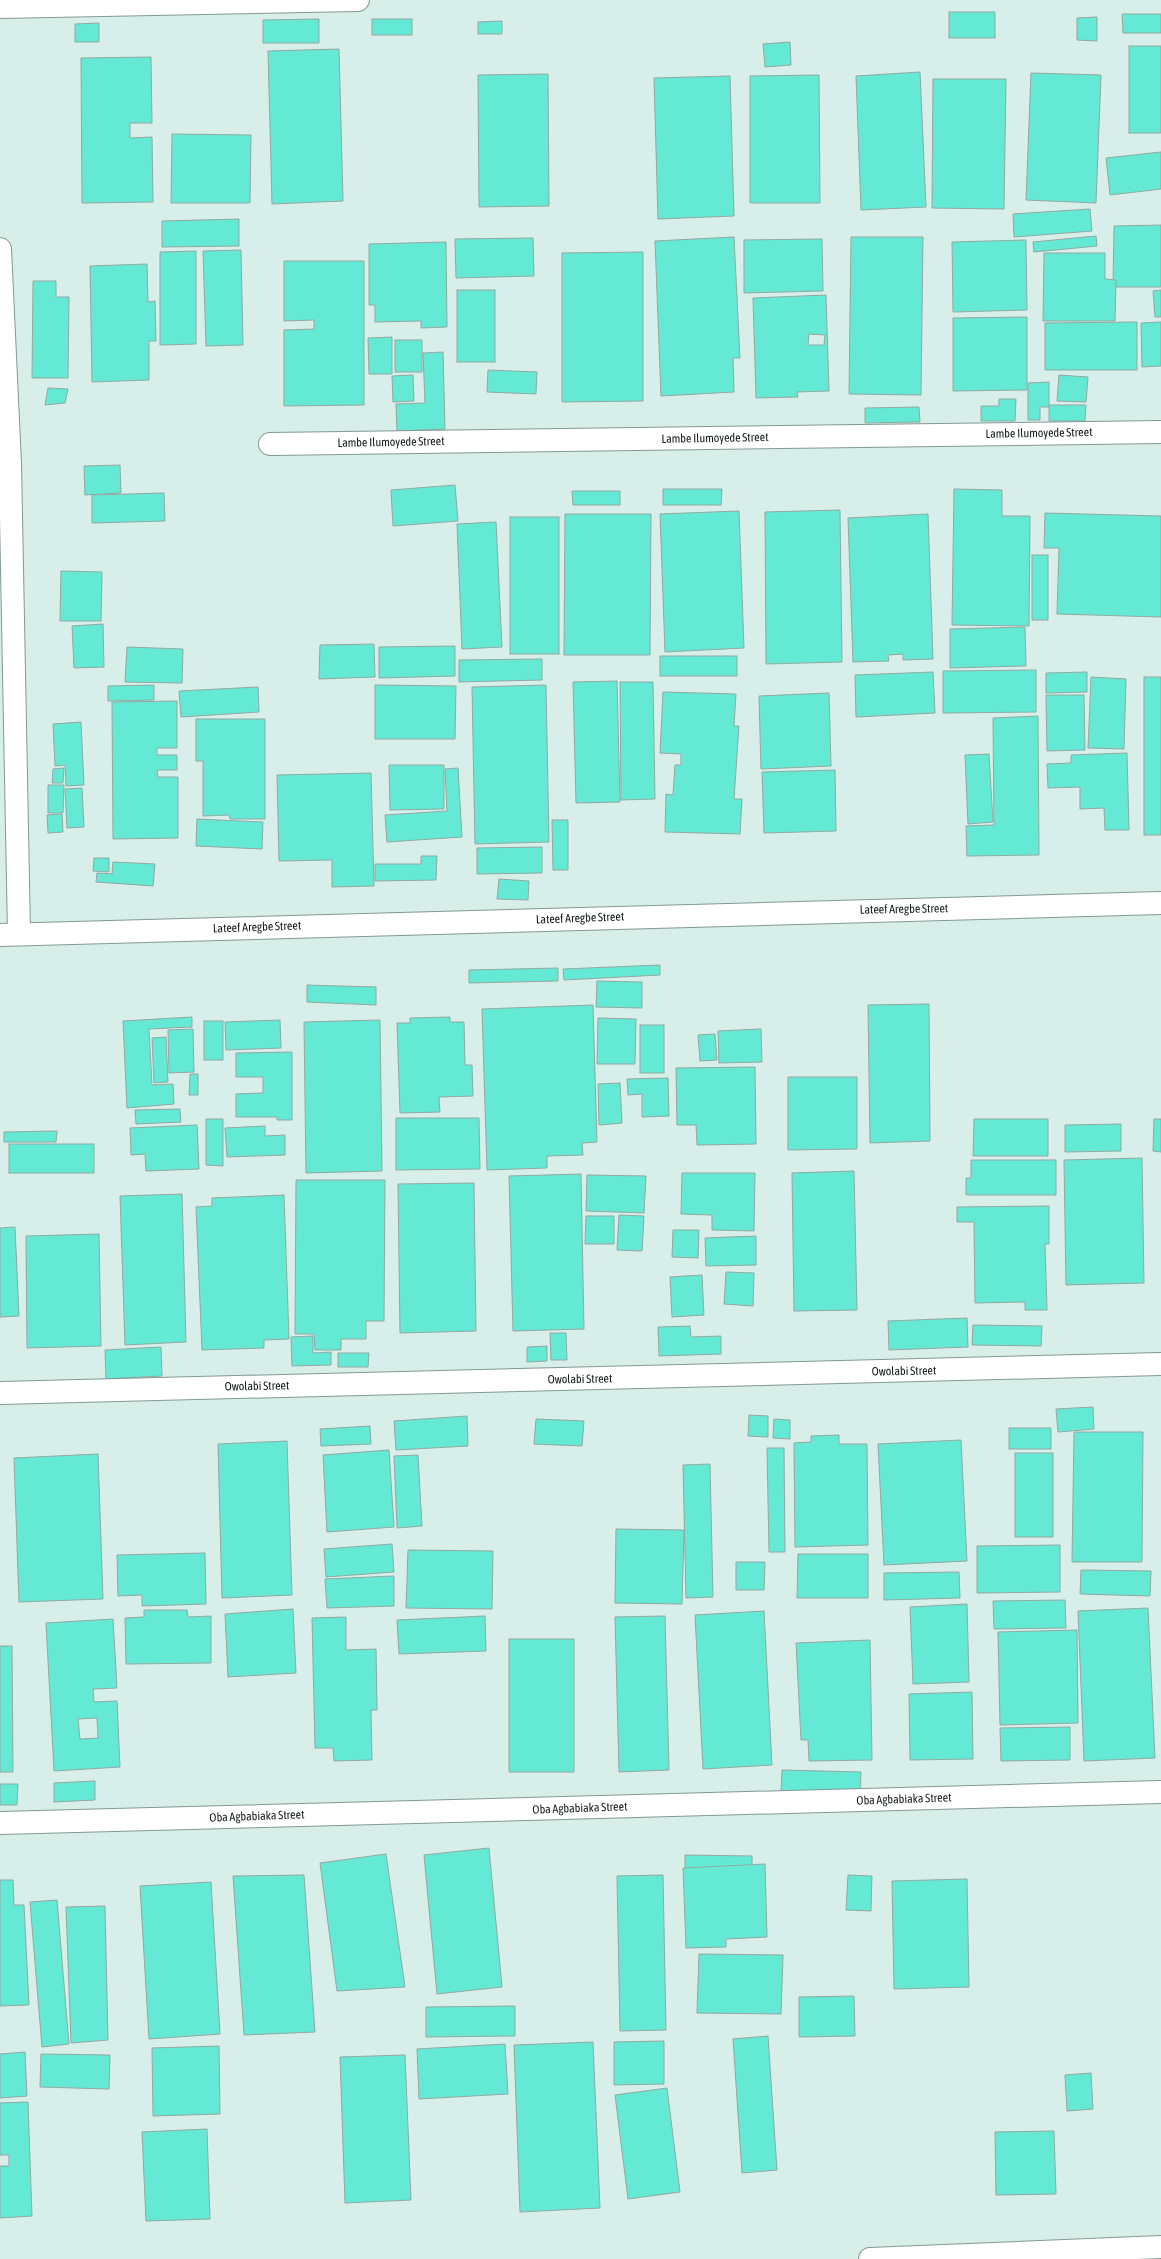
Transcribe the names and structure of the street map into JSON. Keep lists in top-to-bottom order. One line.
{"streets":{"street":["Lambe Ilumoyede Street","Lateef Aregbe Street","Owolabi Street","Oba Agbabiaka Street"]}}
